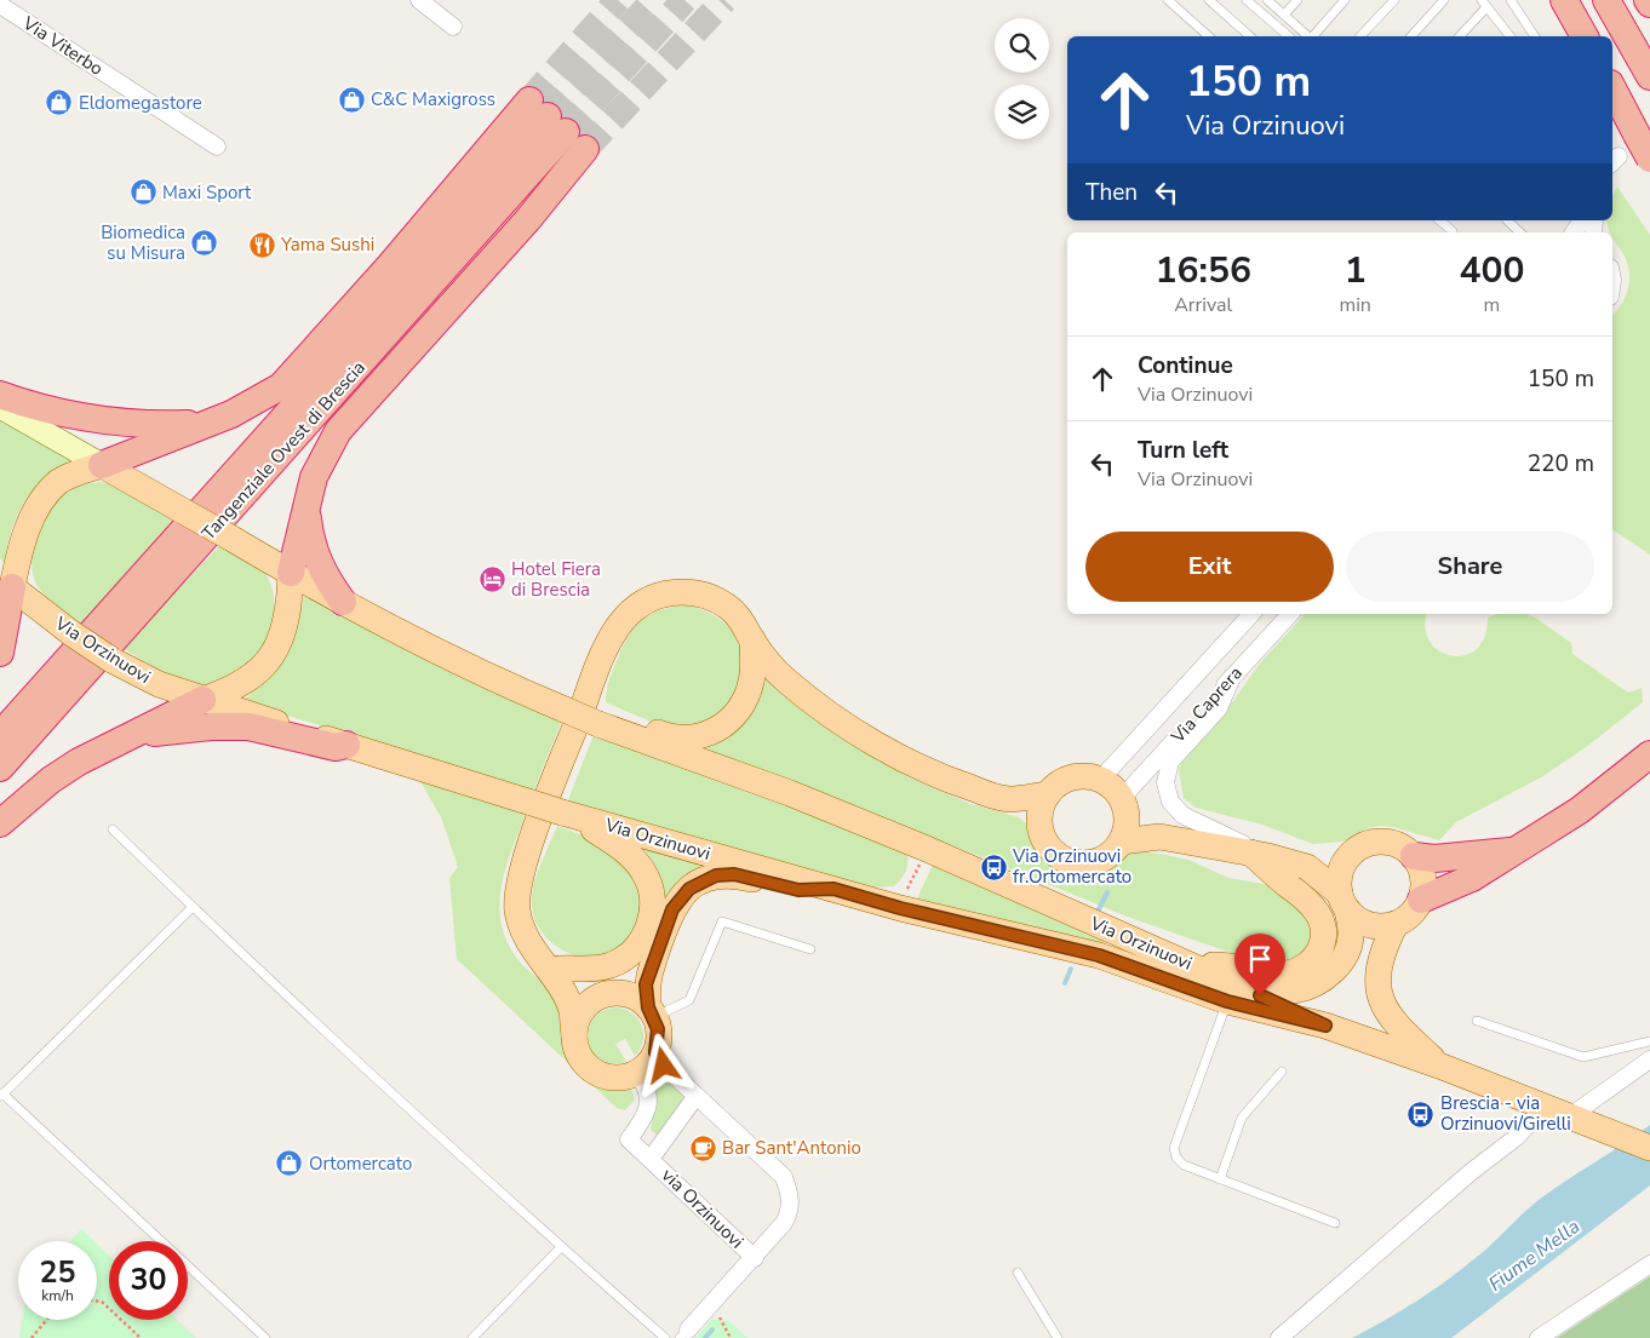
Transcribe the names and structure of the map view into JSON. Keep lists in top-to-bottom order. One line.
{"streets":{"highway":["Tangenziale Ovest di Brescia"],"main road":["Via Orzinuovi"],"street":["Via Viterbo","Via Caprera","via Orzinuovi"]},"water":["Fiume Mella"],"places":{"shop":["C&C Maxigross","Eldomegastore","Maxi Sport","Biomedica su Misura","Ortomercato"],"restaurant":["Yama Sushi"],"hotel":["Hotel Fiera di Brescia"],"bus stop":["Via Orzinuovi fr.Ortomercato","Brescia - via Orzinuovi/Girelli"],"cafe":["Bar Sant'Antonio"]},"page":{"turn":["150 m","Via Orzinuovi"],"then":"Then","eta":["16:56","Arrival","1","min","400","m"],"list":[{"name":"Continue","note":"Via Orzinuovi","value":"150 m"},{"name":"Turn left","note":"Via Orzinuovi","value":"220 m"}],"buttons":["Exit","Share"],"speed":"25 km/h","limit":"30"}}
